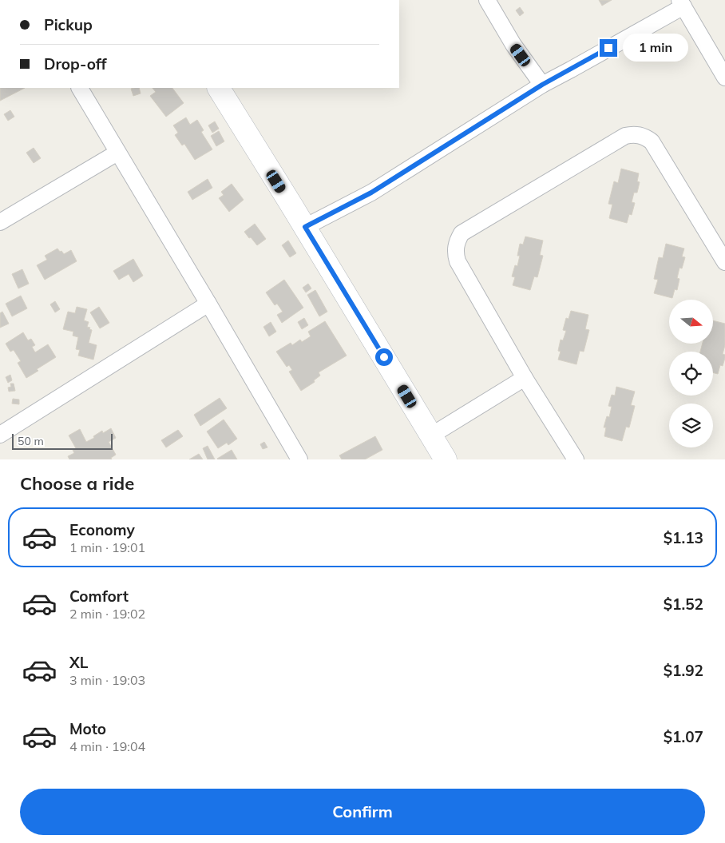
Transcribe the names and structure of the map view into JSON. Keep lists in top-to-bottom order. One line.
{"scale_bar":"50 m","north":"right","page":{"banner":["Pickup","Drop-off"],"bubble":"1 min","scale":"50 m","heading":"Choose a ride","list":[{"name":"Economy","note":"1 min · 19:01","value":"$1.13"},{"name":"Comfort","note":"2 min · 19:02","value":"$1.52"},{"name":"XL","note":"3 min · 19:03","value":"$1.92"},{"name":"Moto","note":"4 min · 19:04","value":"$1.07"}],"buttons":"Confirm"}}
